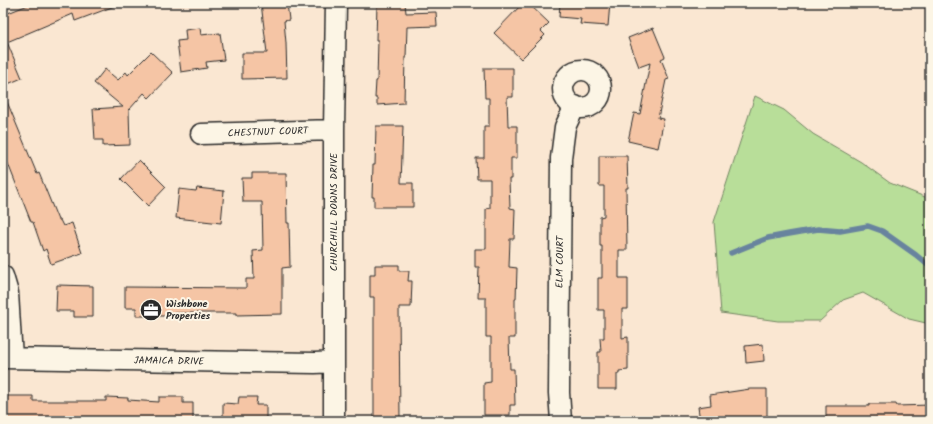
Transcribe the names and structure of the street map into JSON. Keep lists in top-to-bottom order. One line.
{"streets":{"street":["CHESTNUT COURT","CHURCHILL DOWNS DRIVE","ELM COURT","JAMAICA DRIVE"]},"crossings":[["CHESTNUT COURT","CHURCHILL DOWNS DRIVE"],["CHURCHILL DOWNS DRIVE","JAMAICA DRIVE"]],"places":{"office":["Wishbone Properties"]}}
